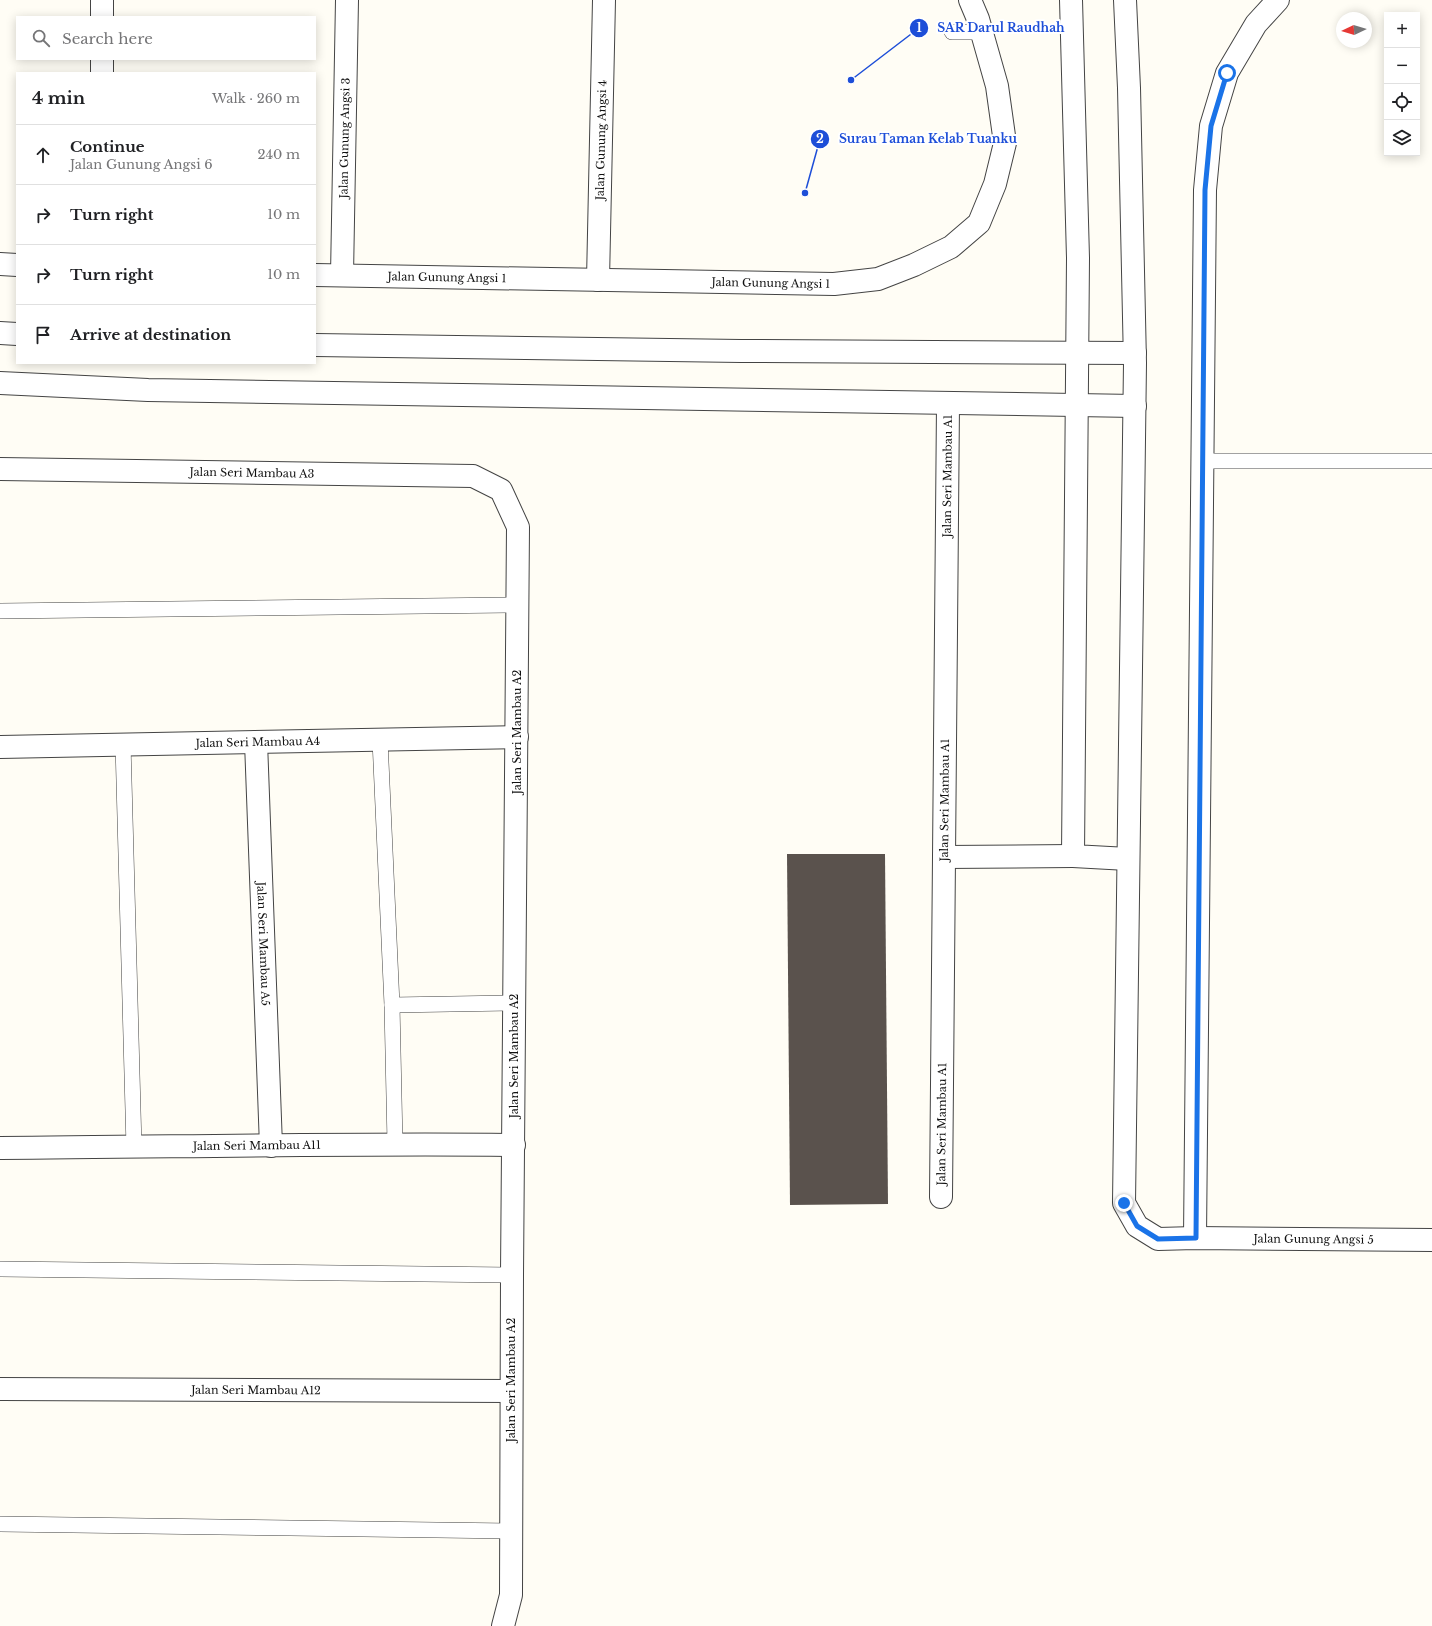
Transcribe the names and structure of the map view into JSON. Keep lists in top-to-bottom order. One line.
{"streets":{"street":["Jalan Gunung Angsi 3","Jalan Gunung Angsi 4","Jalan Gunung Angsi 1","Jalan Seri Mambau A3","Jalan Seri Mambau A1","Jalan Seri Mambau A2","Jalan Seri Mambau A4","Jalan Seri Mambau A5","Jalan Seri Mambau A11","Jalan Gunung Angsi 5","Jalan Seri Mambau A12"]},"crossings":[["Jalan Gunung Angsi 3","Jalan Gunung Angsi 1"],["Jalan Gunung Angsi 4","Jalan Gunung Angsi 1"],["Jalan Seri Mambau A3","Jalan Seri Mambau A2"],["Jalan Seri Mambau A2","Jalan Seri Mambau A4"],["Jalan Seri Mambau A2","Jalan Seri Mambau A11"],["Jalan Seri Mambau A2","Jalan Seri Mambau A12"],["Jalan Seri Mambau A4","Jalan Seri Mambau A5"],["Jalan Seri Mambau A5","Jalan Seri Mambau A11"]],"places":["SAR Darul Raudhah","Surau Taman Kelab Tuanku"],"north":"left","page":{"map_buttons":["+","−"],"search":"Search here","heading":["4 min","Walk · 260 m"],"list":[["Continue","Jalan Gunung Angsi 6","240 m"],["Turn right","10 m"],["Turn right","10 m"],"Arrive at destination"]}}
